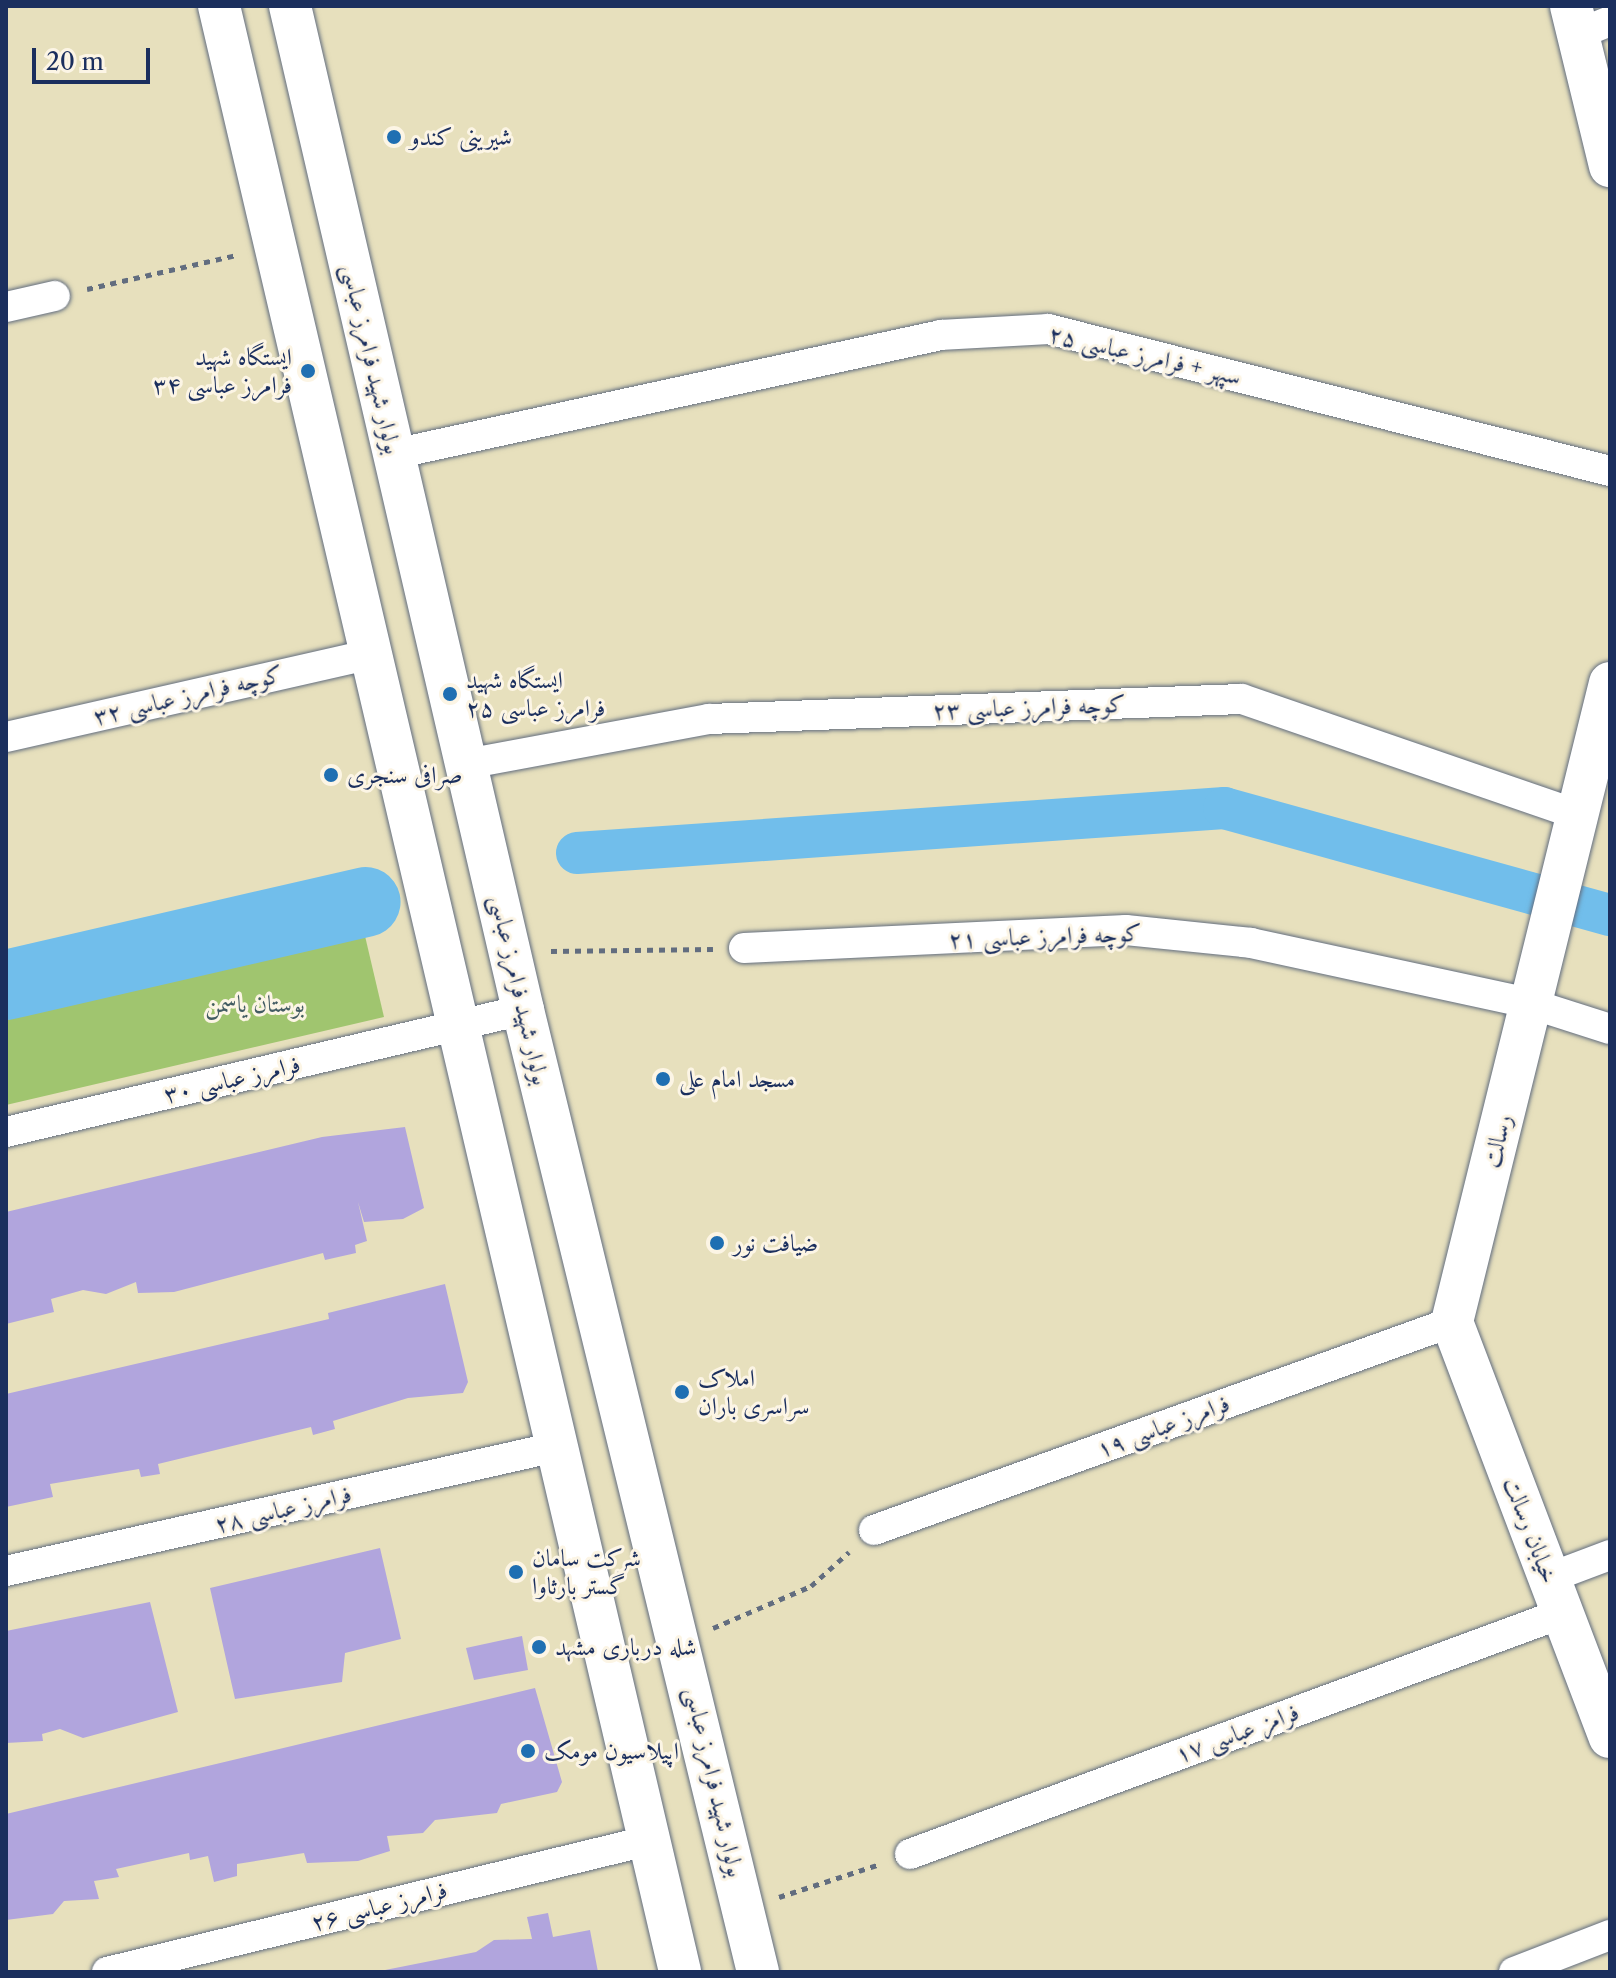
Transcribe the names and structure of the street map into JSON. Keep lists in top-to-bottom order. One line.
{"streets":{"main road":["بولوار شهید فرامرز عباسی","رسالت","خیابان رسالت"],"street":["سپهر + فرامرز عباسی ۲۵","کوچه فرامرز عباسی ۳۲","کوچه فرامرز عباسی ۲۳","کوچه فرامرز عباسی ۲۱","فرامرز عباسی ۳۰","فرامرز عباسی ۱۹","فرامرز عباسی ۲۸","فرامز عباسی ۱۷","فرامرز عباسی ۲۶"]},"crossings":[["سپهر + فرامرز عباسی ۲۵","بولوار شهید فرامرز عباسی"],["بولوار شهید فرامرز عباسی","کوچه فرامرز عباسی ۲۳"],["بولوار شهید فرامرز عباسی","فرامرز عباسی ۳۰"],["کوچه فرامرز عباسی ۲۳","رسالت"],["کوچه فرامرز عباسی ۲۱","رسالت"],["رسالت","فرامرز عباسی ۱۹"],["رسالت","خیابان رسالت"],["فرامرز عباسی ۱۹","خیابان رسالت"],["خیابان رسالت","فرامز عباسی ۱۷"]],"parks":["بوستان یاسمن"],"places":["شیرینی کندو","ایستگاه شهید فرامرز عباسی ۳۴","ایستگاه شهید فرامرز عباسی ۲۵","صرافی سنجری","مسجد امام علی","ضیافت نور","املاک سراسری باران","شرکت سامان گستر بارثاوا","شله درباری مشهد","اپیلاسیون مومک"],"scale_bar":"20 m"}
